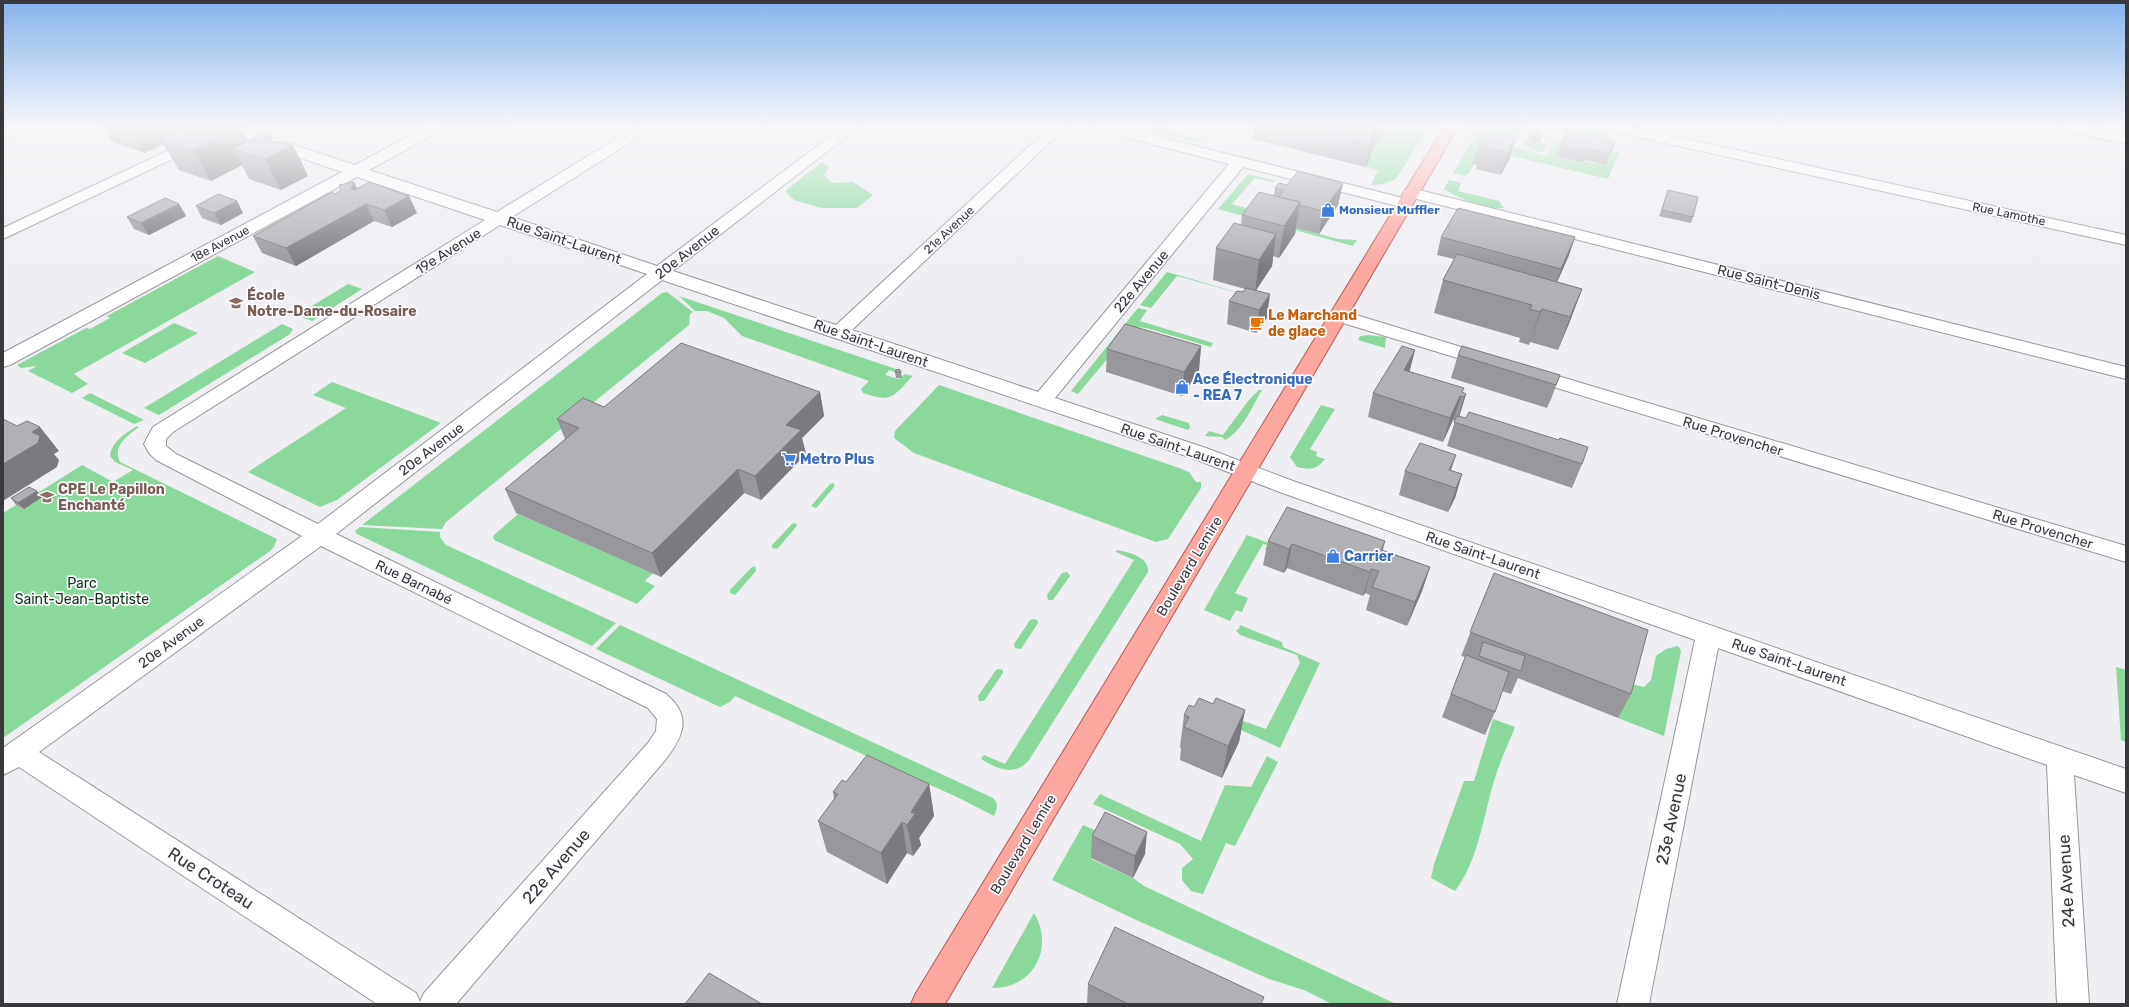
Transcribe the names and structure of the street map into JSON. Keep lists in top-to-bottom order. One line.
{"streets":{"main road":["Boulevard Lemire"],"street":["Rue Lamothe","21e Avenue","Rue Saint-Laurent","18e Avenue","19e Avenue","20e Avenue","22e Avenue","Rue Saint-Denis","Rue Provencher","Rue Barnabé","23e Avenue","Rue Croteau","24e Avenue"]},"crossings":[["21e Avenue","Rue Saint-Laurent"],["Rue Saint-Laurent","19e Avenue"],["Rue Saint-Laurent","20e Avenue"],["Rue Saint-Laurent","22e Avenue"],["Rue Saint-Laurent","Boulevard Lemire"],["Rue Saint-Laurent","23e Avenue"],["Rue Saint-Laurent","24e Avenue"],["19e Avenue","Rue Barnabé"],["20e Avenue","Rue Barnabé"],["20e Avenue","Rue Croteau"],["22e Avenue","Rue Barnabé"],["Rue Saint-Denis","Boulevard Lemire"],["Rue Provencher","Boulevard Lemire"]],"parks":["Parc Saint-Jean-Baptiste"],"places":{"shop":["Monsieur Muffler","Ace Électronique - REA 7","Carrier"],"school or university":["École Notre-Dame-du-Rosaire","CPE Le Papillon Enchanté"],"cafe":["Le Marchand de glace"],"supermarket":["Metro Plus"]}}
